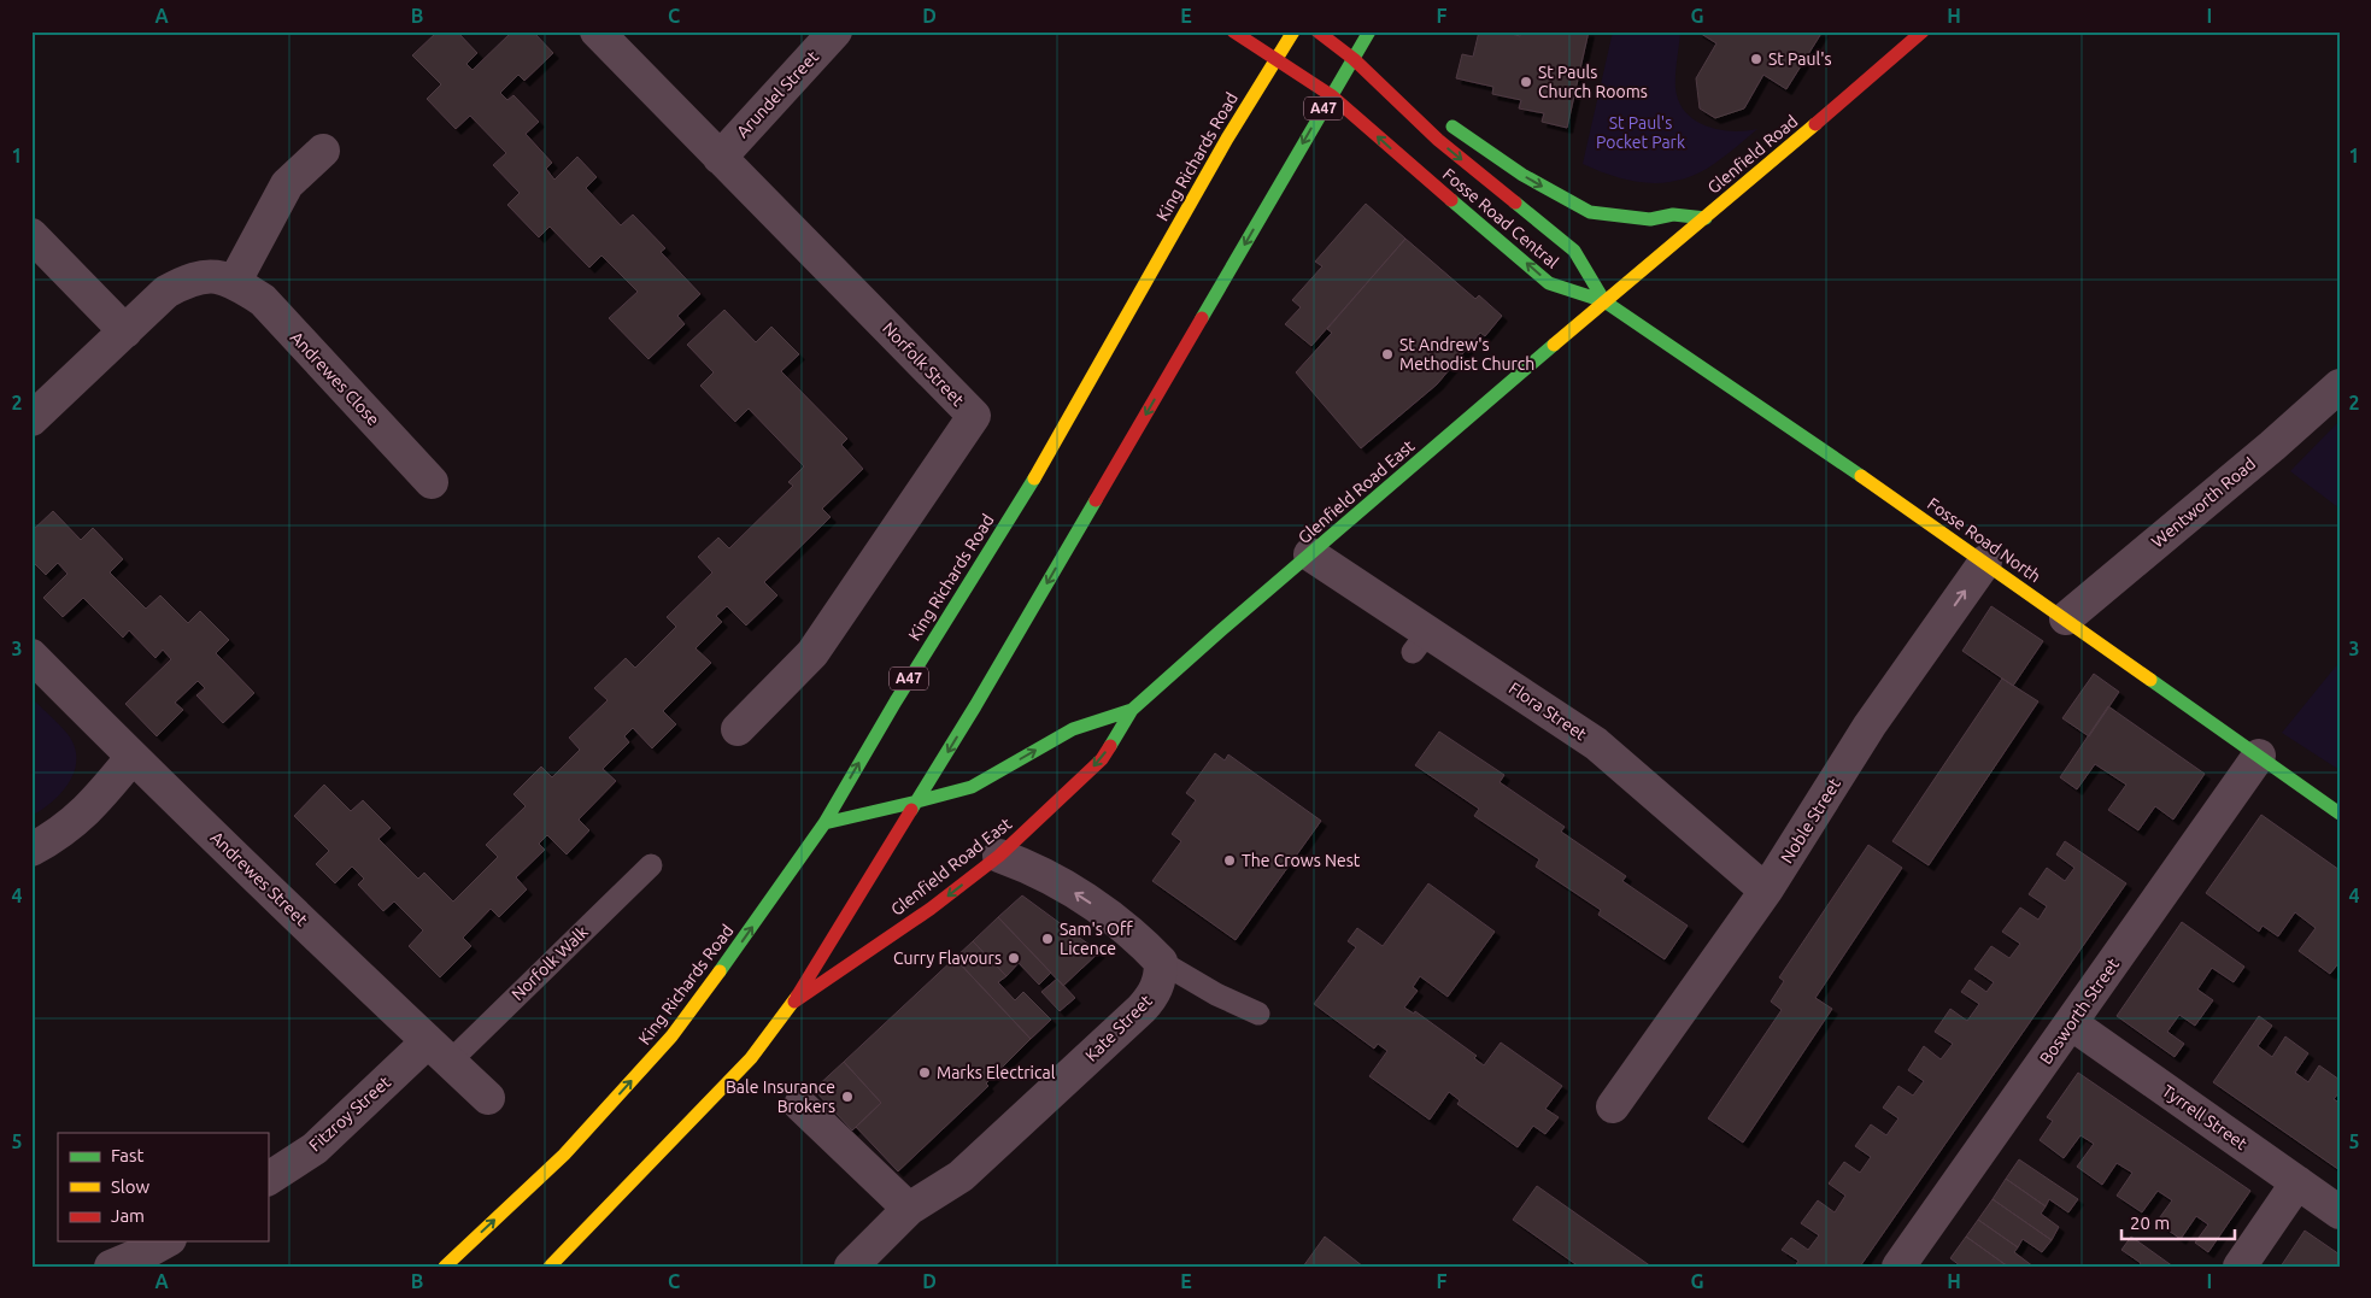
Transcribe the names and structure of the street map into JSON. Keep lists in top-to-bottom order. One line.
{"streets":{"street":["Arundel Street","A47","Glenfield Road","King Richards Road","Fosse Road Central","Norfolk Street","Andrewes Close","Glenfield Road East","Wentworth Road","Fosse Road North","Flora Street","Noble Street","Andrewes Street","Bosworth Street","Kate Street","Fitzroy Street","Tyrrell Street"],"lane":["Norfolk Walk"]},"crossings":[["Arundel Street","Norfolk Street"],["A47","Fosse Road Central"],["A47","Glenfield Road East"],["Glenfield Road","Fosse Road Central"],["Glenfield Road","Glenfield Road East"],["Glenfield Road","Fosse Road North"],["King Richards Road","Fosse Road Central"],["King Richards Road","Glenfield Road East"],["Fosse Road Central","Glenfield Road East"],["Fosse Road Central","Fosse Road North"],["Glenfield Road East","Fosse Road North"],["Glenfield Road East","Flora Street"],["Wentworth Road","Fosse Road North"],["Fosse Road North","Noble Street"],["Fosse Road North","Bosworth Street"],["Flora Street","Noble Street"],["Andrewes Street","Norfolk Walk"],["Andrewes Street","Fitzroy Street"],["Norfolk Walk","Fitzroy Street"],["Bosworth Street","Tyrrell Street"]],"one_way":["Noble Street"],"parks":["St Paul's Pocket Park"],"places":["St Paul's","St Pauls Church Rooms","St Andrew's Methodist Church","The Crows Nest","Sam's Off Licence","Curry Flavours","Marks Electrical","Bale Insurance Brokers"],"legend":["Fast","Slow","Jam"],"scale_bar":"20 m","grid":{"columns":["A","B","C","D","E","F","G","H","I"],"rows":["1","2","3","4","5"]}}
